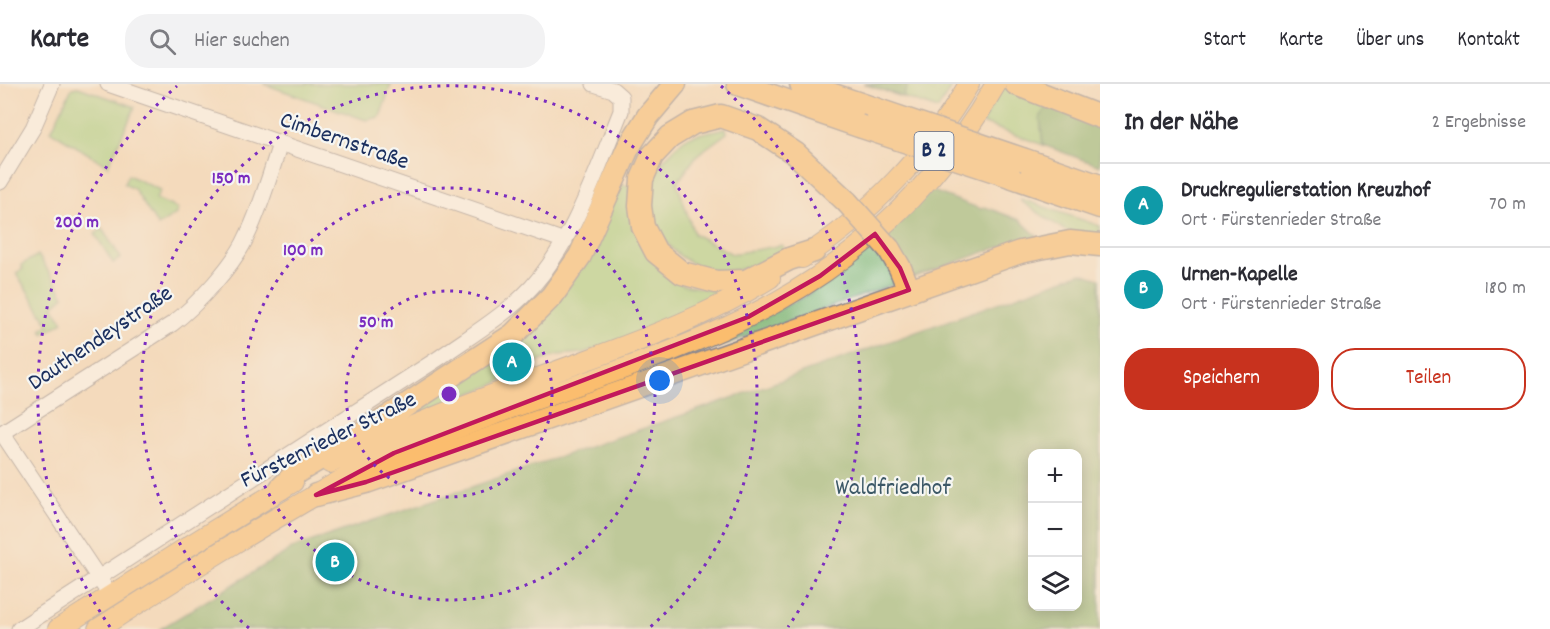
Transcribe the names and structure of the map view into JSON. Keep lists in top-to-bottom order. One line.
{"streets":{"highway":["B 2"],"main road":["Fürstenrieder Straße"],"street":["Cimbernstraße","Dauthendeystraße"]},"crossings":[["Cimbernstraße","Dauthendeystraße"],["Cimbernstraße","Fürstenrieder Straße"]],"parks":["Waldfriedhof"],"page":{"header":"Karte","search":"Hier suchen","nav":["Start","Karte","Über uns","Kontakt"],"heading":["In der Nähe","2 Ergebnisse"],"list":[{"mark":"A","name":"Druckregulierstation Kreuzhof","note":"Ort · Fürstenrieder Straße","value":"70 m"},{"mark":"B","name":"Urnen-Kapelle","note":"Ort · Fürstenrieder Straße","value":"180 m"}],"buttons":["Speichern","Teilen"],"pins":["A","B"],"map_buttons":["+","−"]},"rings":["150 m","200 m","100 m","50 m"]}
